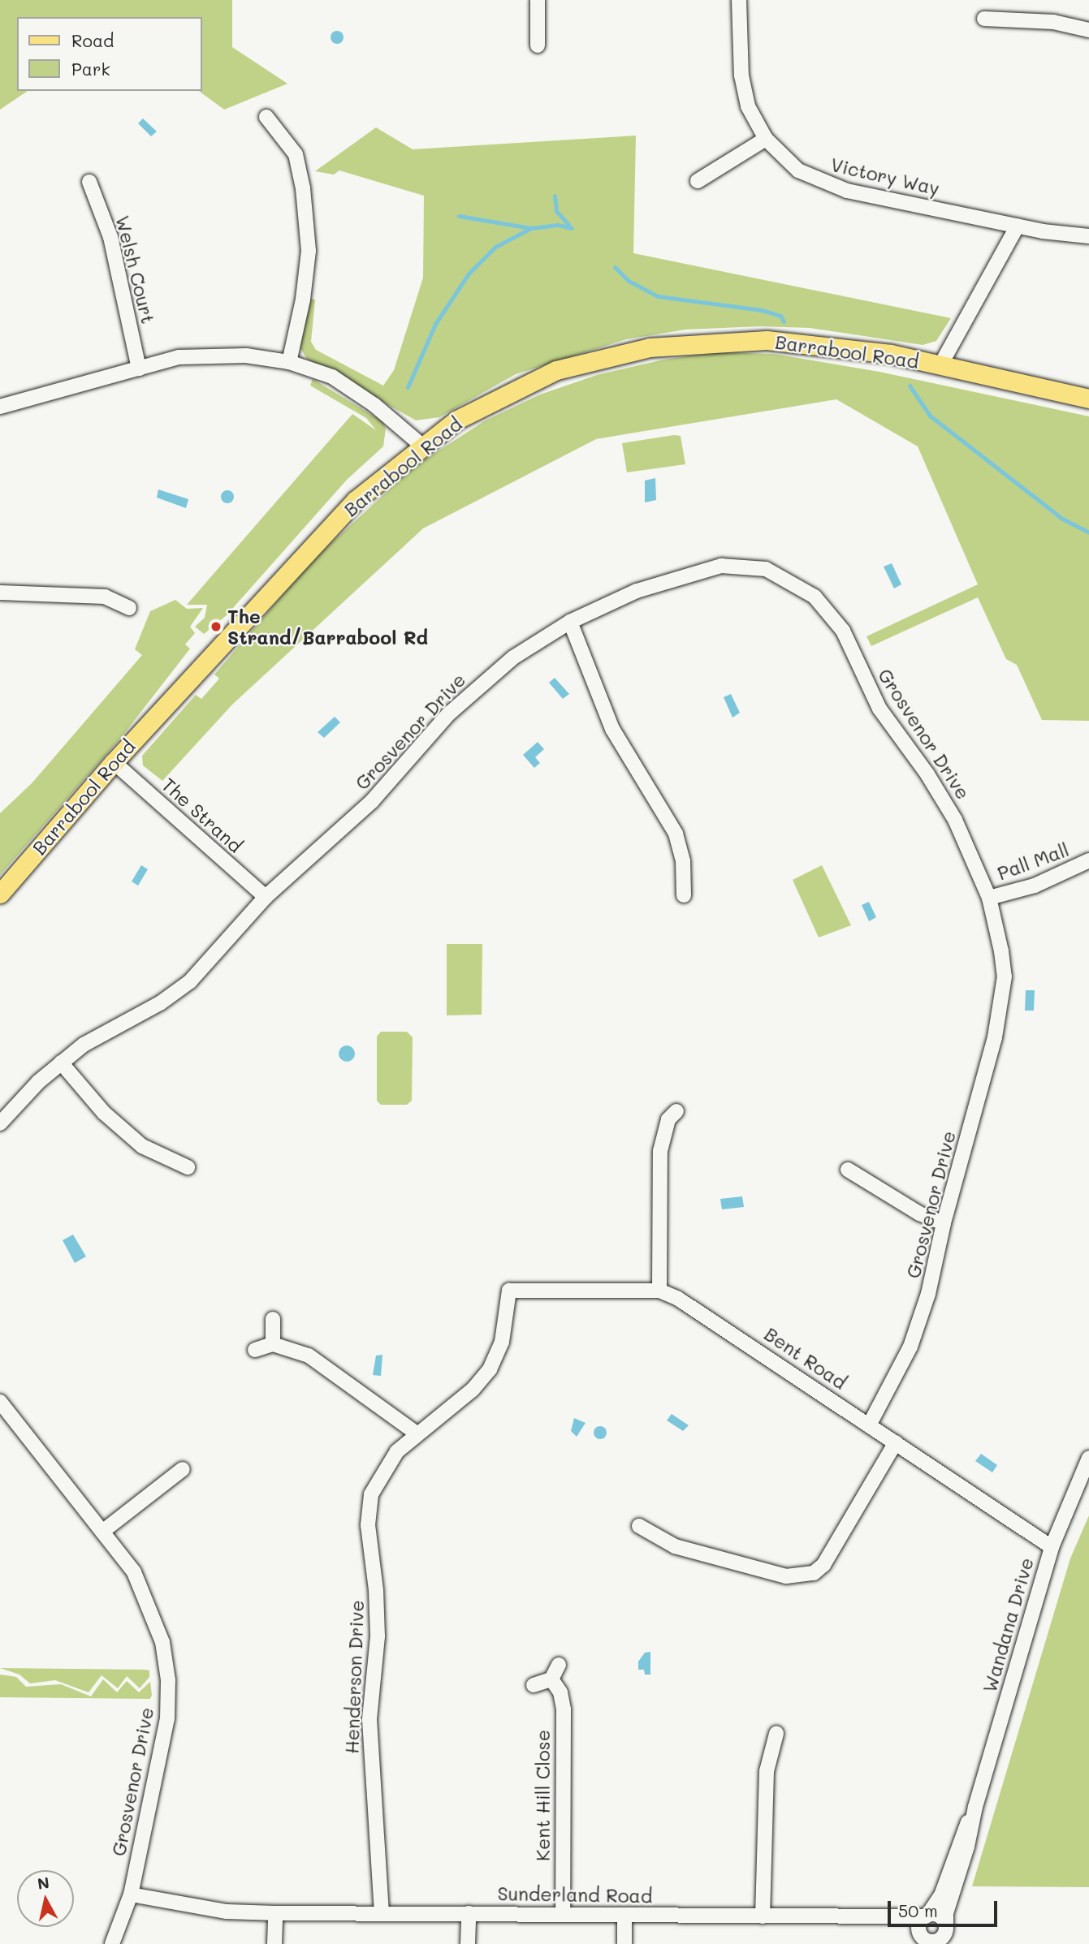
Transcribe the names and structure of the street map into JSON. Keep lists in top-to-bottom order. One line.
{"streets":{"main road":["Barrabool Road"],"street":["Victory Way","Welsh Court","Grosvenor Drive","The Strand","Pall Mall","Bent Road","Wandana Drive","Henderson Drive","Kent Hill Close","Sunderland Road"]},"crossings":[["Barrabool Road","The Strand"],["Grosvenor Drive","The Strand"],["Grosvenor Drive","Pall Mall"],["Grosvenor Drive","Bent Road"],["Grosvenor Drive","Sunderland Road"],["Bent Road","Wandana Drive"],["Bent Road","Henderson Drive"],["Wandana Drive","Sunderland Road"],["Henderson Drive","Sunderland Road"],["Kent Hill Close","Sunderland Road"]],"places":["The Strand/Barrabool Rd"],"legend":["Road","Park"],"scale_bar":"50 m","north":"top"}
